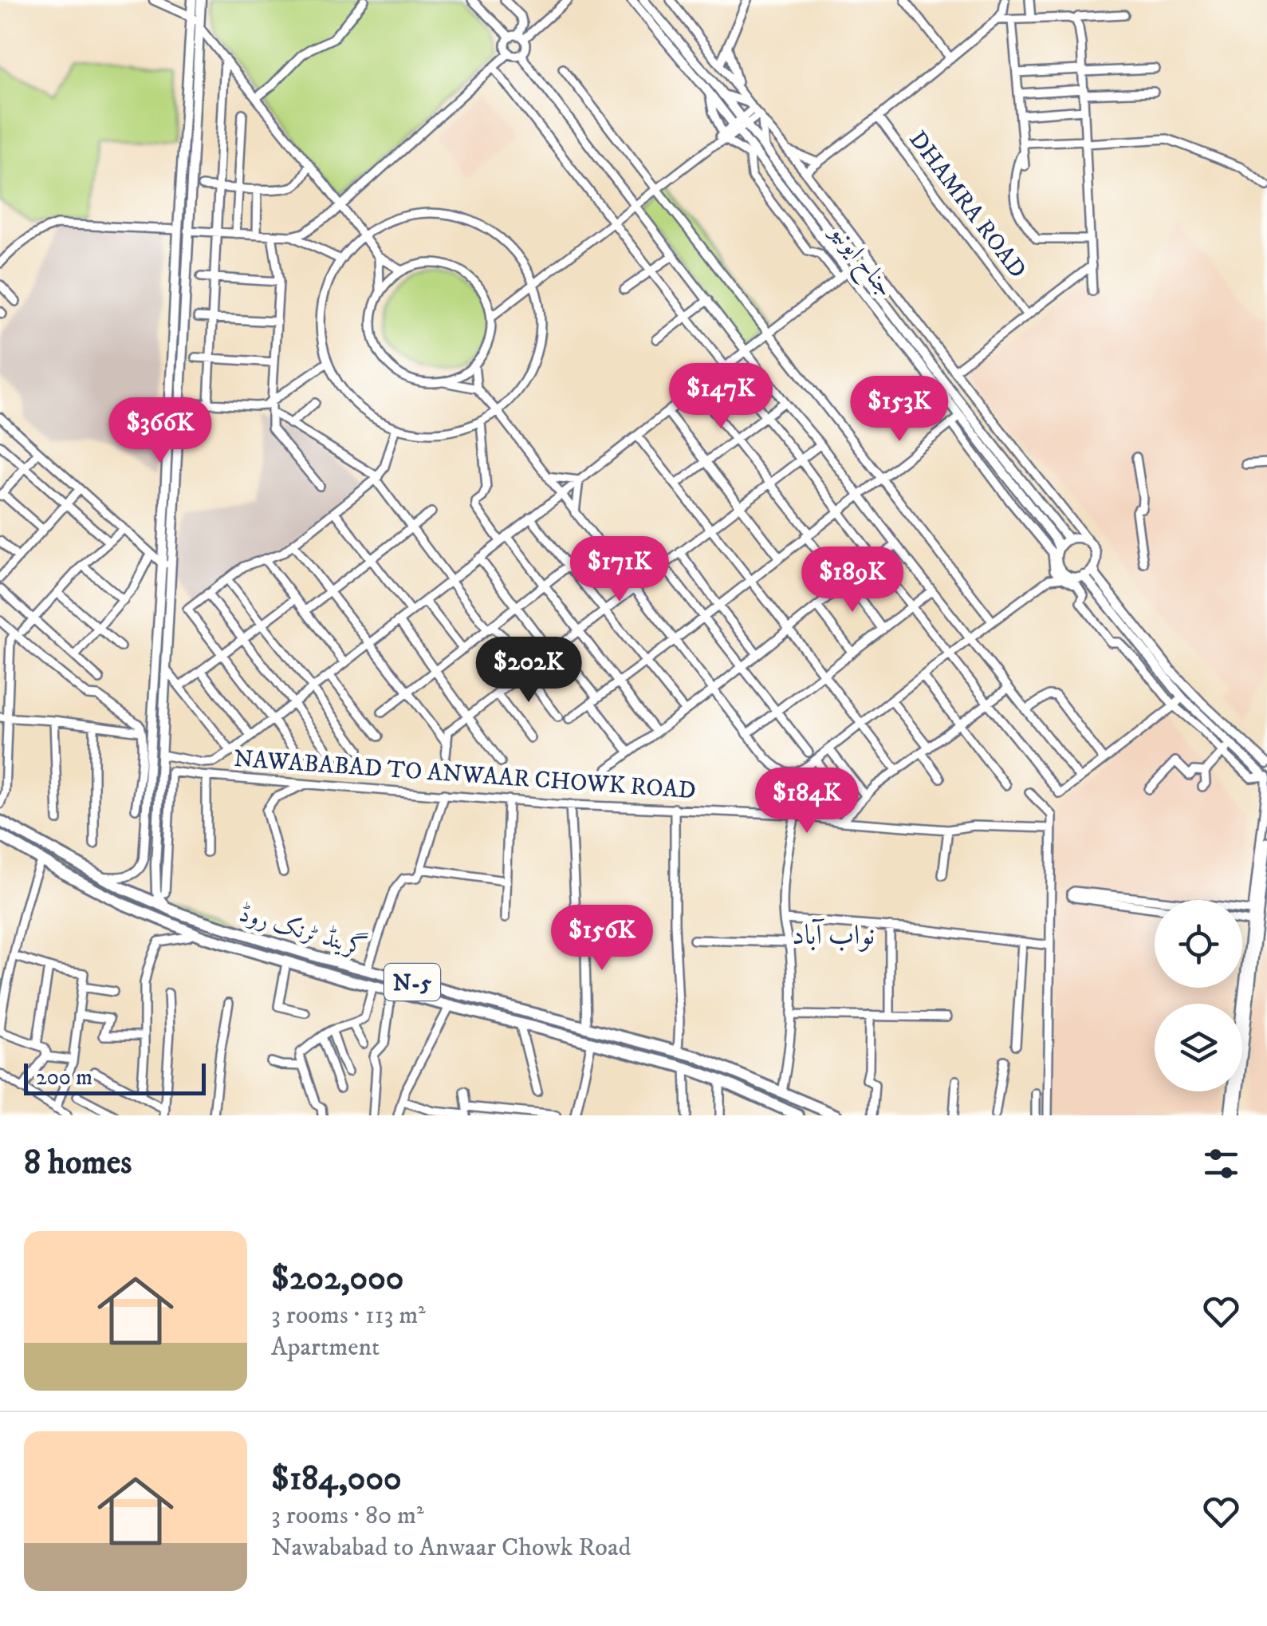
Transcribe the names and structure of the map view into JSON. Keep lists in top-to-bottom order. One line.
{"streets":{"highway":["گرینڈ ٹرنک روڈ","N-5"],"main road":["جناح ایونیو"],"street":["DHAMRA ROAD","NAWABABAD TO ANWAAR CHOWK ROAD"]},"districts":["نواب آباد"],"scale_bar":"200 m","page":{"price":["$147K","$153K","$366K","$171K","$189K","$202K","$184K","$156K"],"scale":"200 m","heading":"8 homes","list":[{"name":"$202,000","note":"3 rooms · 113 m² · Apartment"},{"name":"$184,000","note":"3 rooms · 80 m² · Nawababad to Anwaar Chowk Road"}]}}
